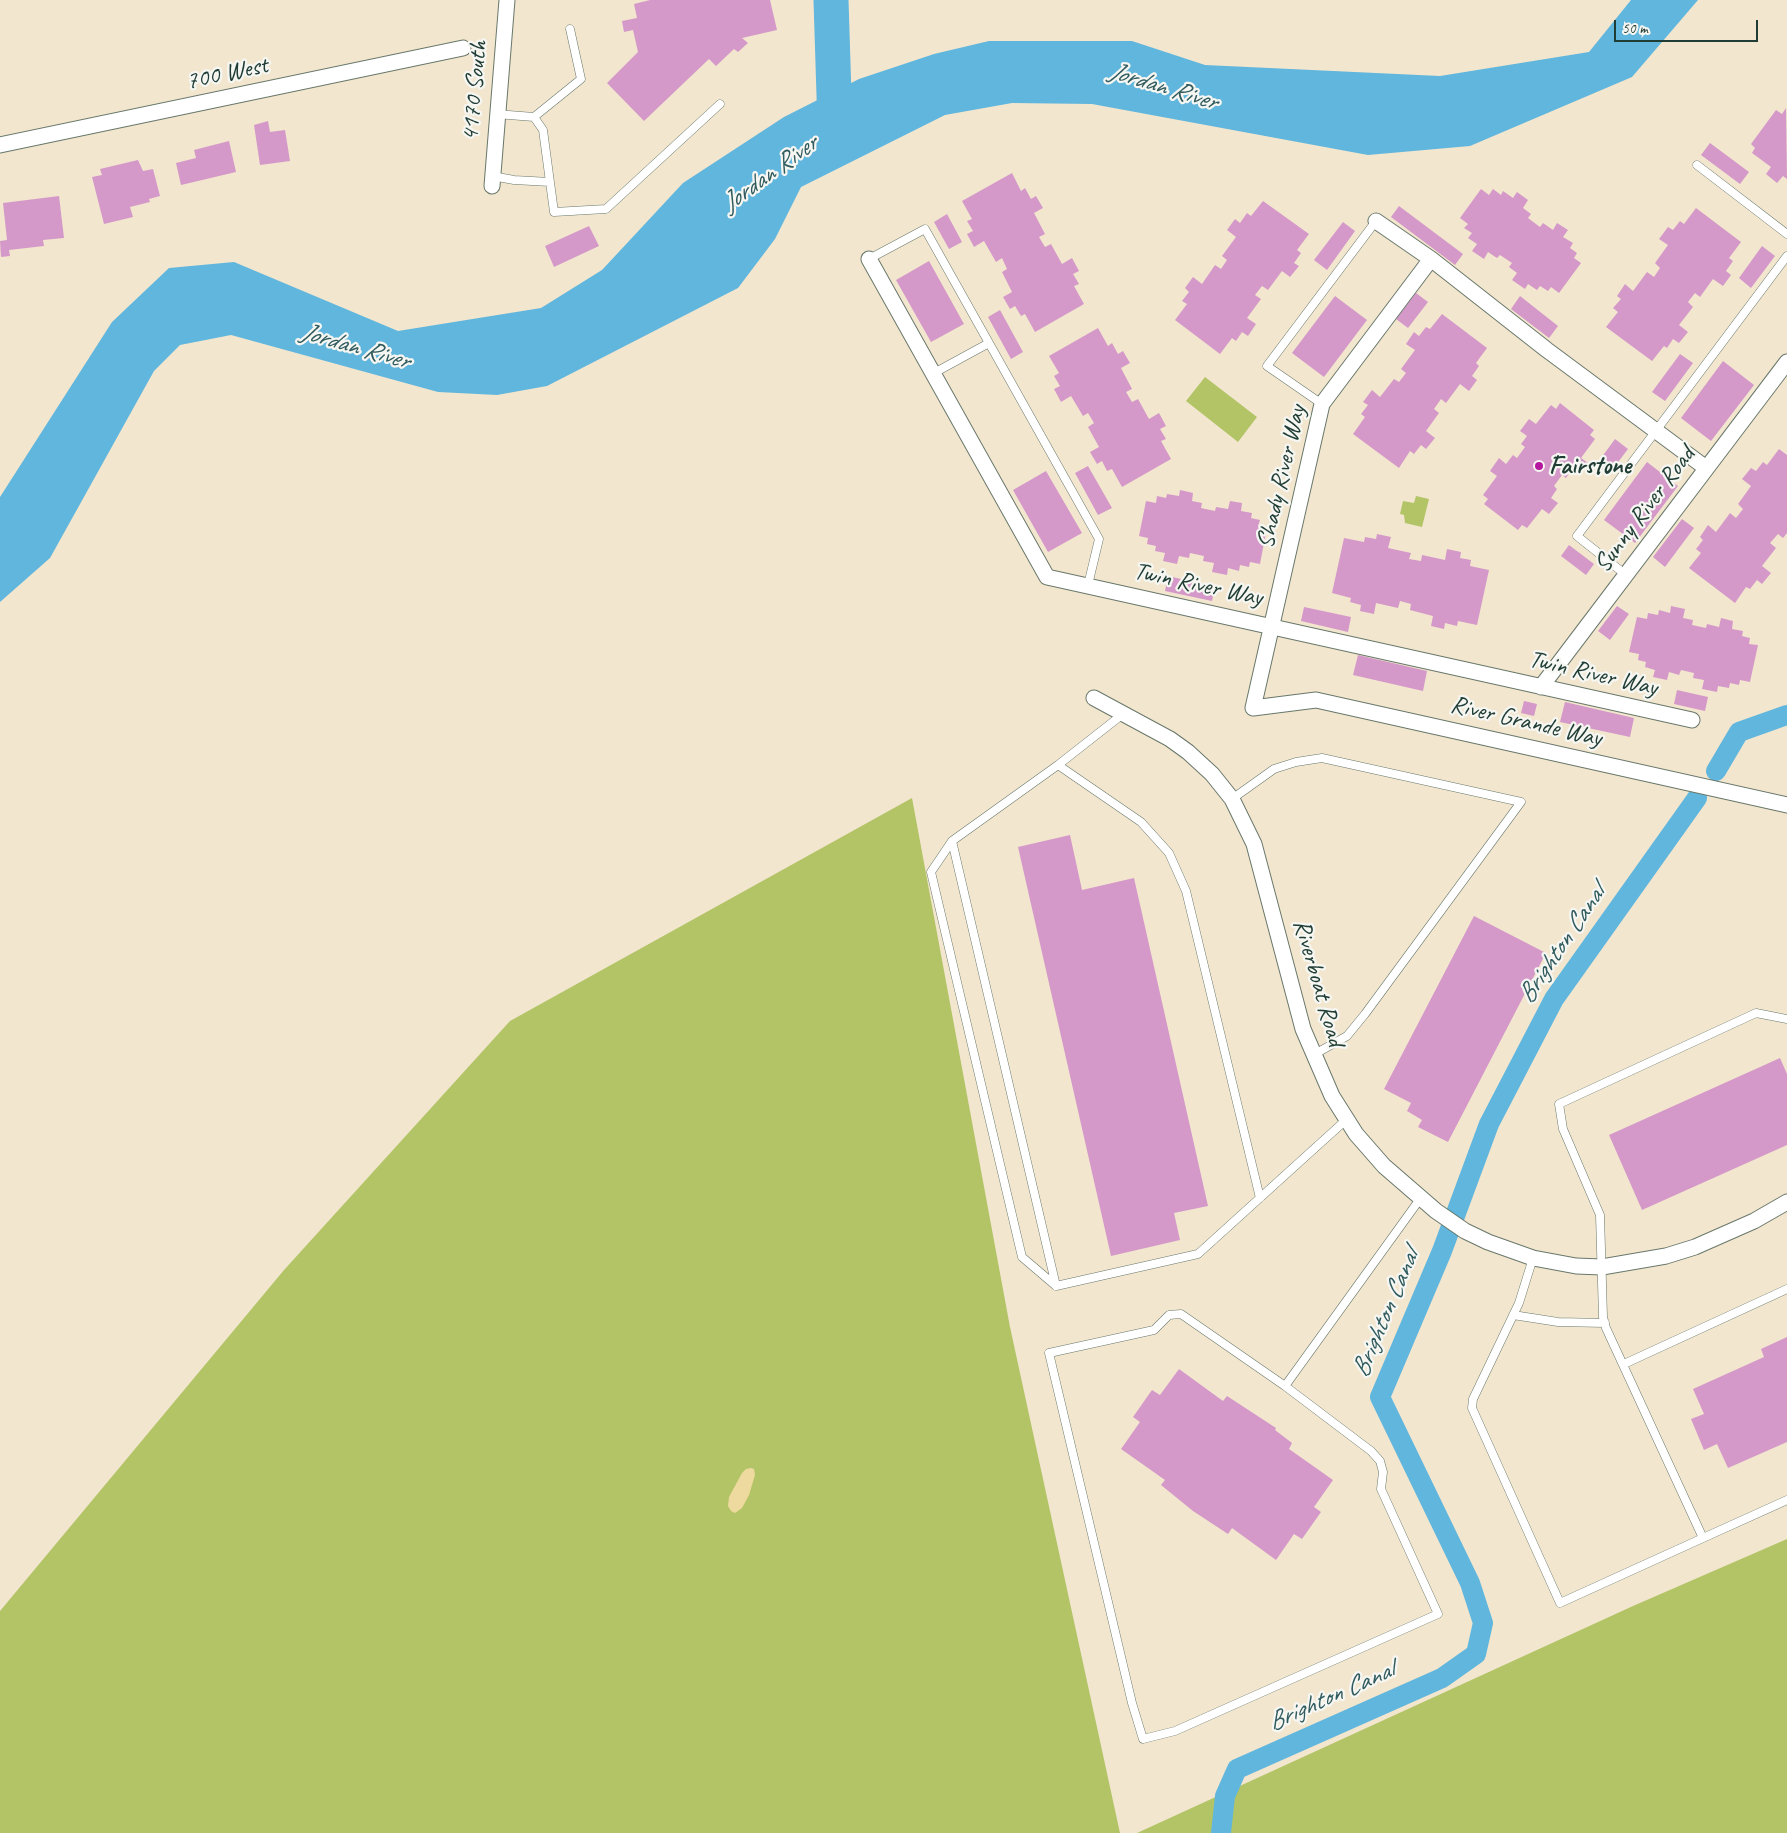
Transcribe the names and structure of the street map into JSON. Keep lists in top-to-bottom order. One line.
{"streets":{"street":["700 West","4170 South","Shady River Way","Sunny River Road","Twin River Way","River Grande Way","Riverboat Road"]},"crossings":[["Shady River Way","Twin River Way"],["Shady River Way","River Grande Way"],["Sunny River Road","Twin River Way"]],"water":["Jordan River","Brighton Canal"],"places":["Fairstone"],"scale_bar":"50 m"}
